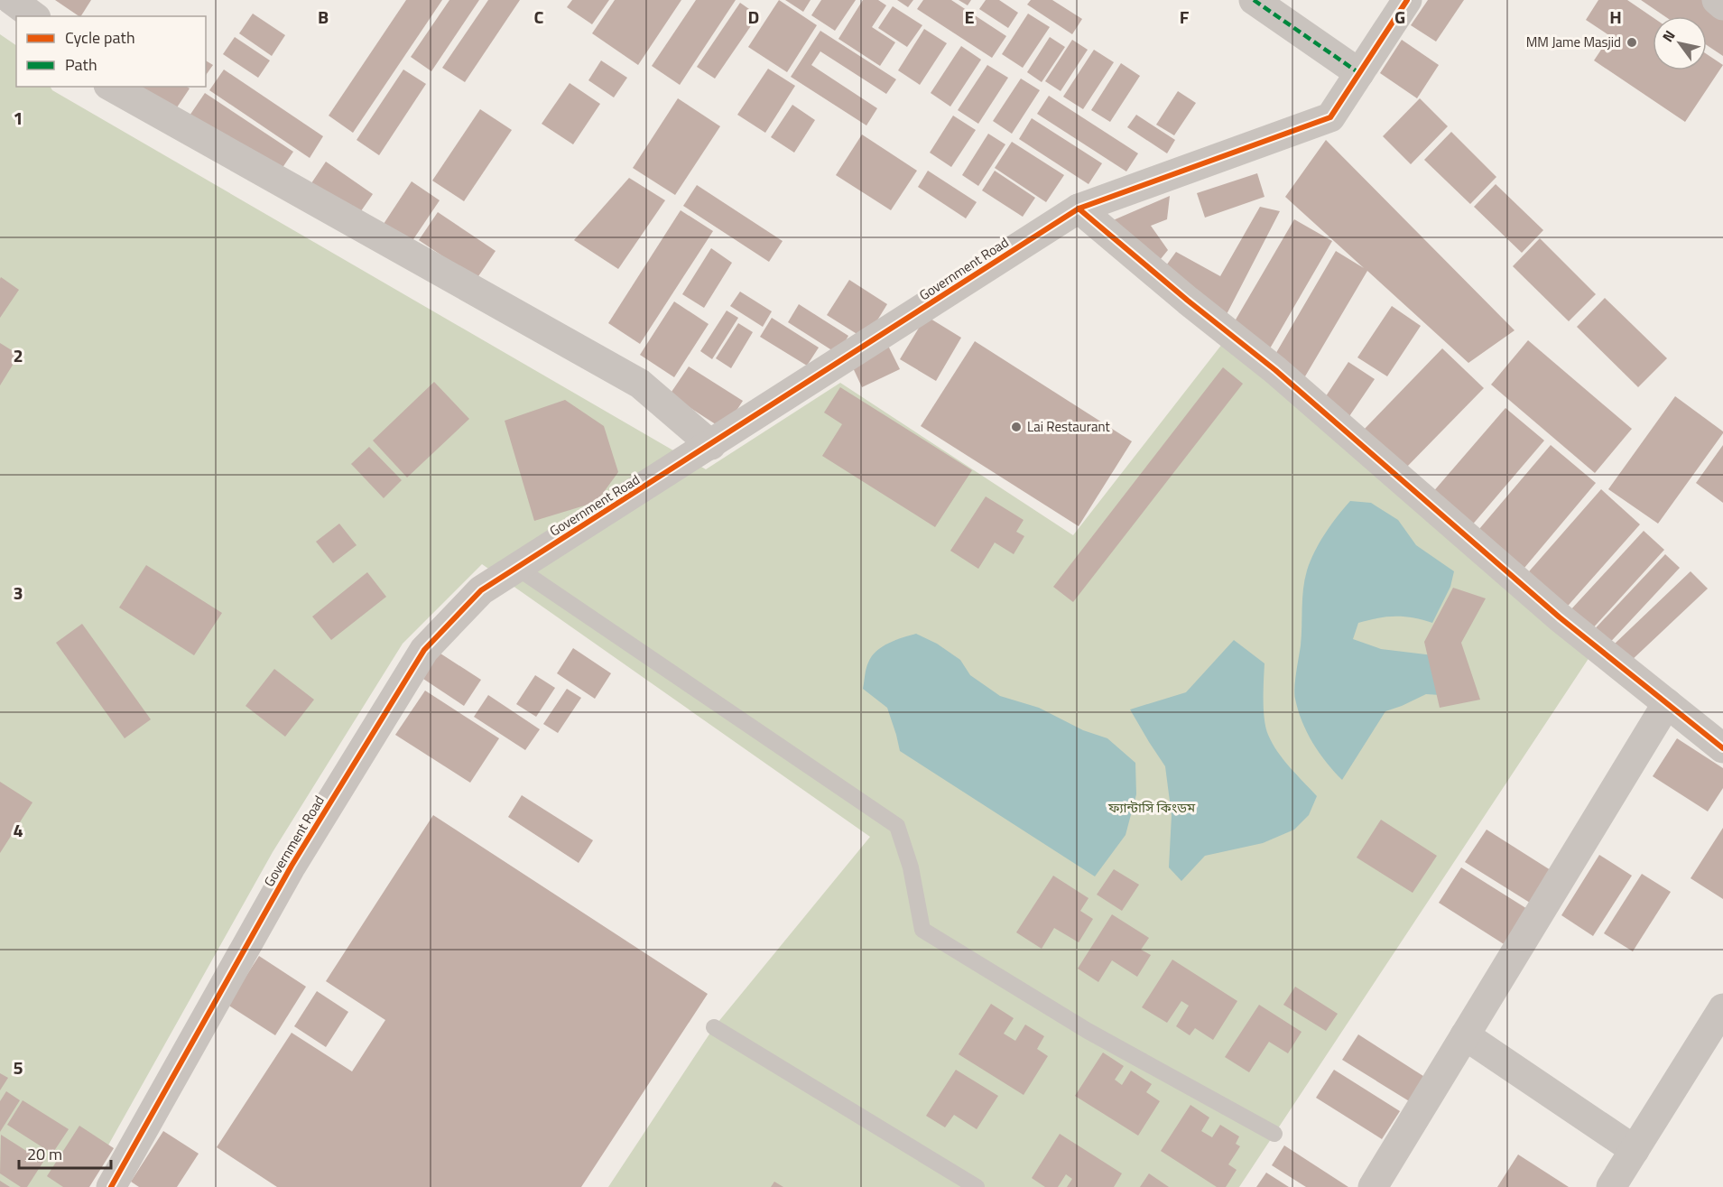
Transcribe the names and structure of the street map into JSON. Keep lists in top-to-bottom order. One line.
{"streets":{"street":["Government Road"]},"parks":["ফ্যান্টাসি কিংডম"],"places":["MM Jame Masjid","Lai Restaurant"],"legend":["Cycle path","Path"],"scale_bar":"20 m","north":"top left","grid":{"columns":["B","C","D","E","F","G","H"],"rows":["1","2","3","4","5"]}}
